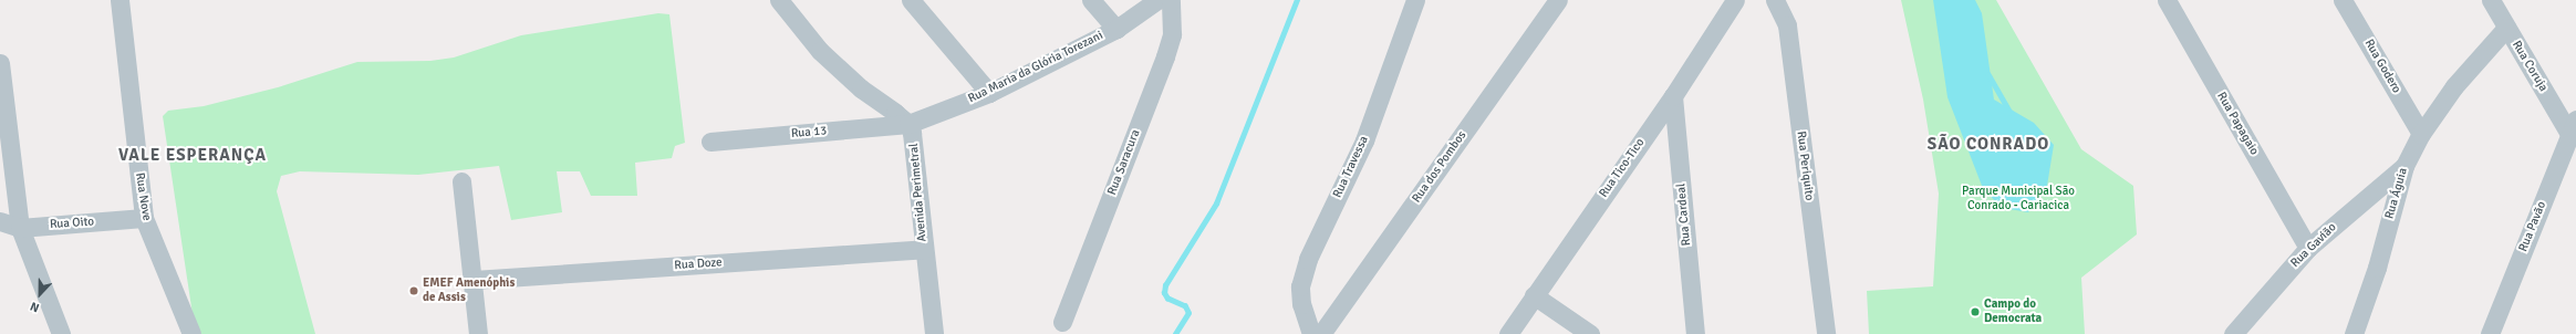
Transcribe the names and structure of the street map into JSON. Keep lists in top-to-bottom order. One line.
{"streets":{"street":["Rua Godero","Rua Coruja","Rua Maria da Glória Torezani","Rua Papagaio","Rua 13","Rua Saracura","Rua Periquito","Rua Travessa","Rua dos Pombos","Rua Tico-Tico","Avenida Perimetral","Rua Águia","Rua Nove","Rua Cardeal","Rua Oito","Rua Pavão","Rua Gavião","Rua Doze"]},"crossings":[["Rua Godero","Rua Águia"],["Rua Coruja","Rua Águia"],["Rua Coruja","Rua Pavão"],["Rua Maria da Glória Torezani","Rua 13"],["Rua Maria da Glória Torezani","Avenida Perimetral"],["Rua Papagaio","Rua Gavião"],["Rua 13","Avenida Perimetral"],["Rua Tico-Tico","Rua Cardeal"],["Avenida Perimetral","Rua Doze"],["Rua Águia","Rua Gavião"],["Rua Nove","Rua Oito"]],"districts":["SÃO CONRADO","VALE ESPERANÇA"],"parks":["Parque Municipal São Conrado - Cariacica"],"places":["EMEF Amenóphis de Assis","Campo do Democrata"],"north":"bottom"}
